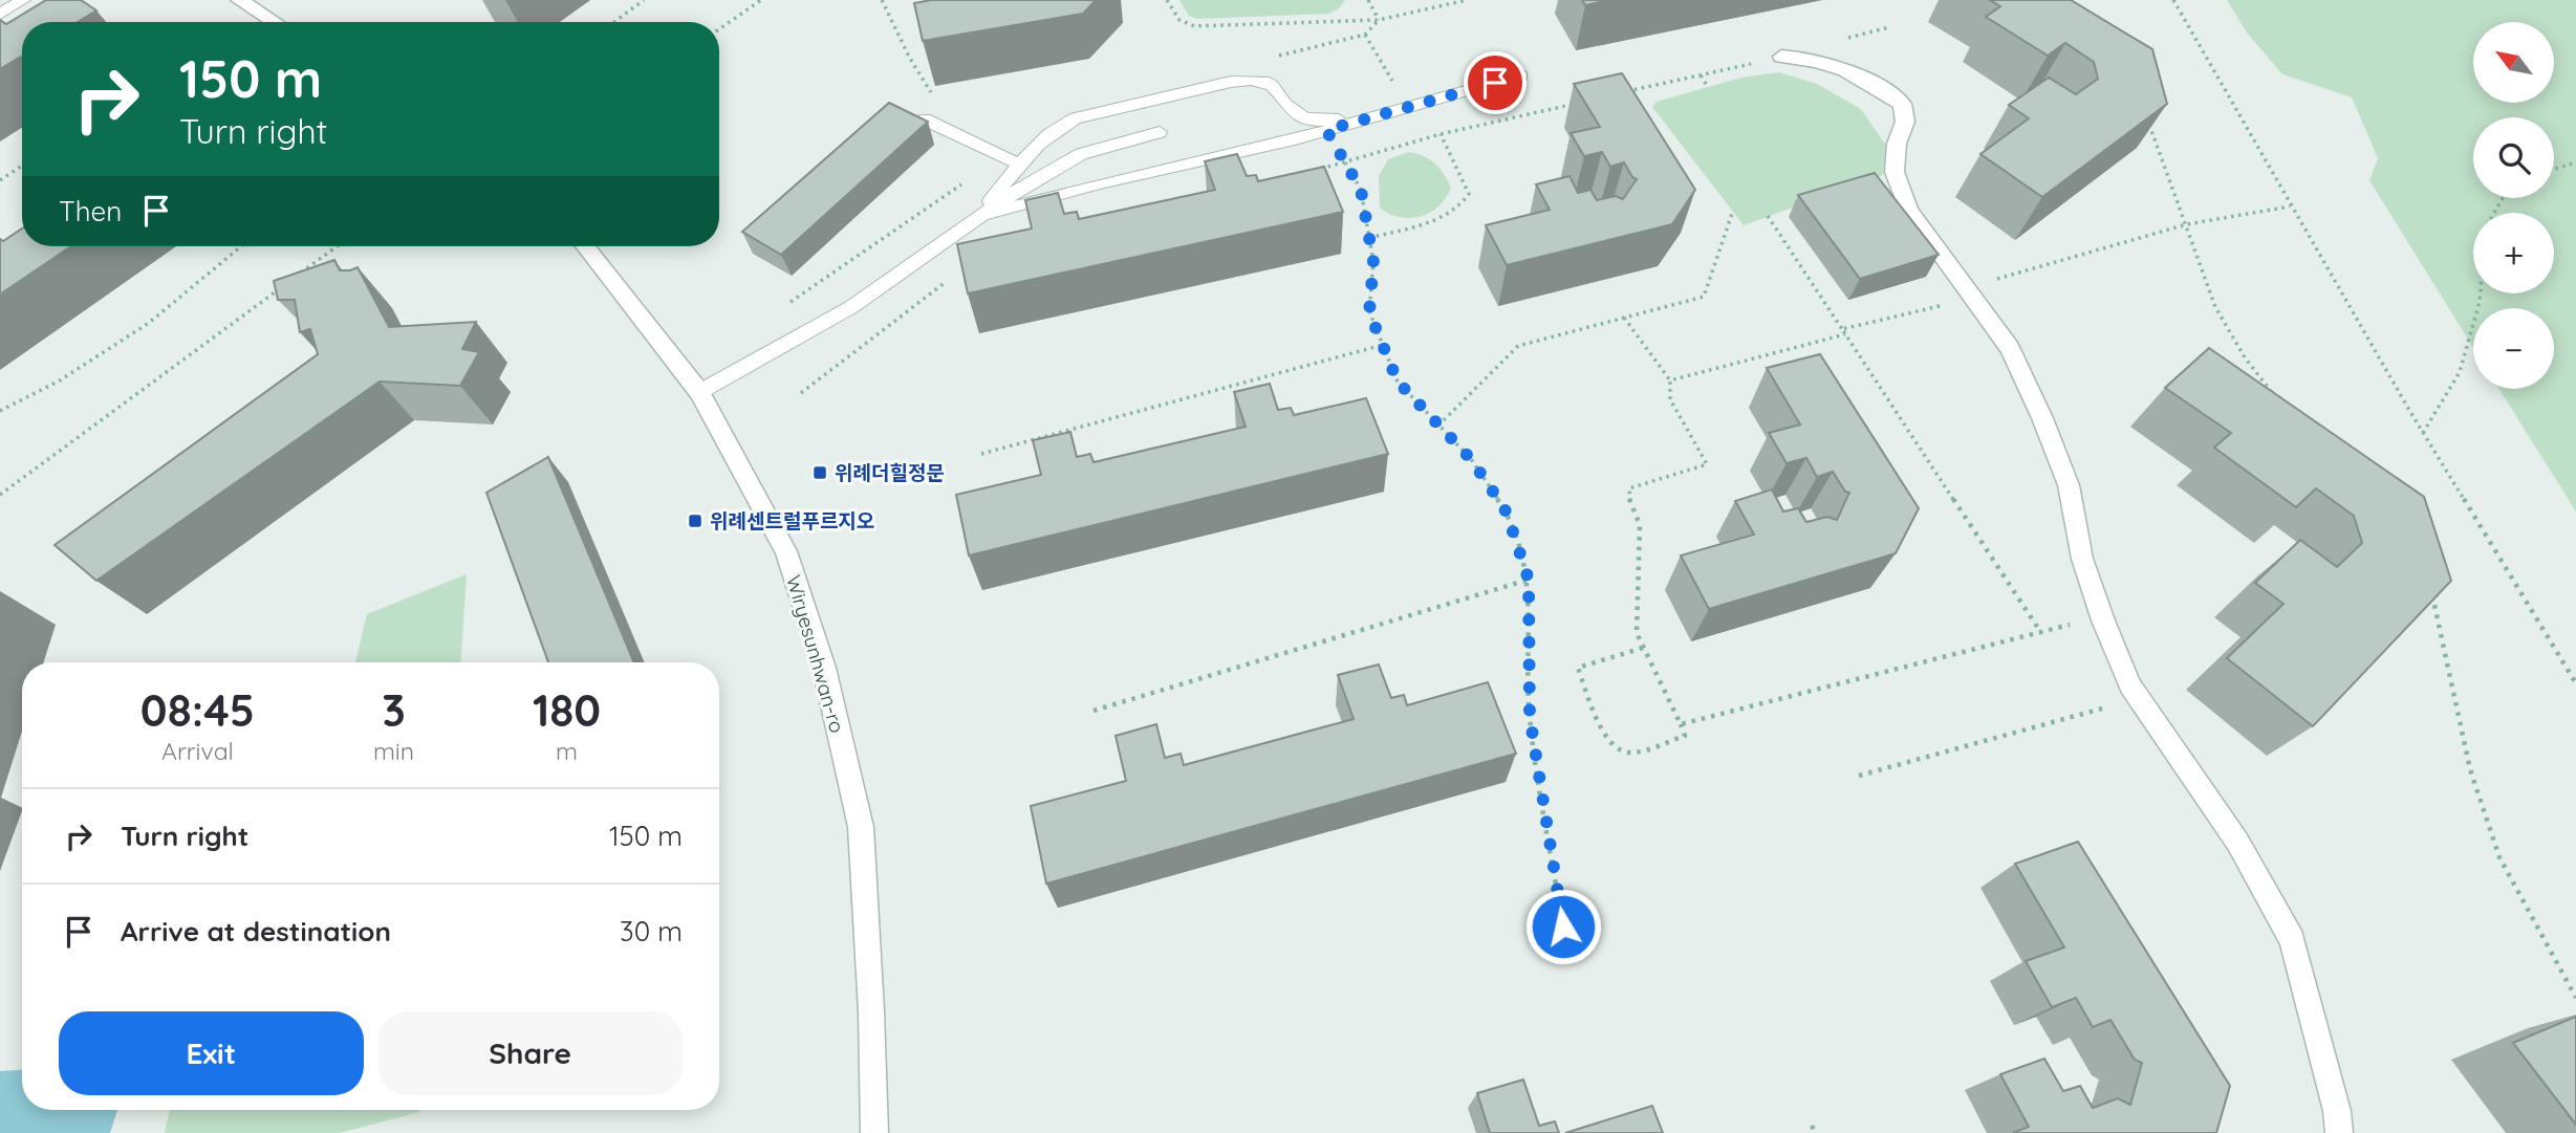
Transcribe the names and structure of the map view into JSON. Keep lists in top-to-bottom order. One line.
{"streets":{"street":["Wiryesunhwan-ro"]},"places":{"transit":["위례더힐정문","위례센트럴푸르지오"]},"north":"top left","page":{"map_buttons":["+","−"],"turn":["150 m","Turn right"],"then":"Then","eta":["08:45","Arrival","3","min","180","m"],"list":[{"name":"Turn right","value":"150 m"},{"name":"Arrive at destination","value":"30 m"}],"buttons":["Exit","Share"]}}
